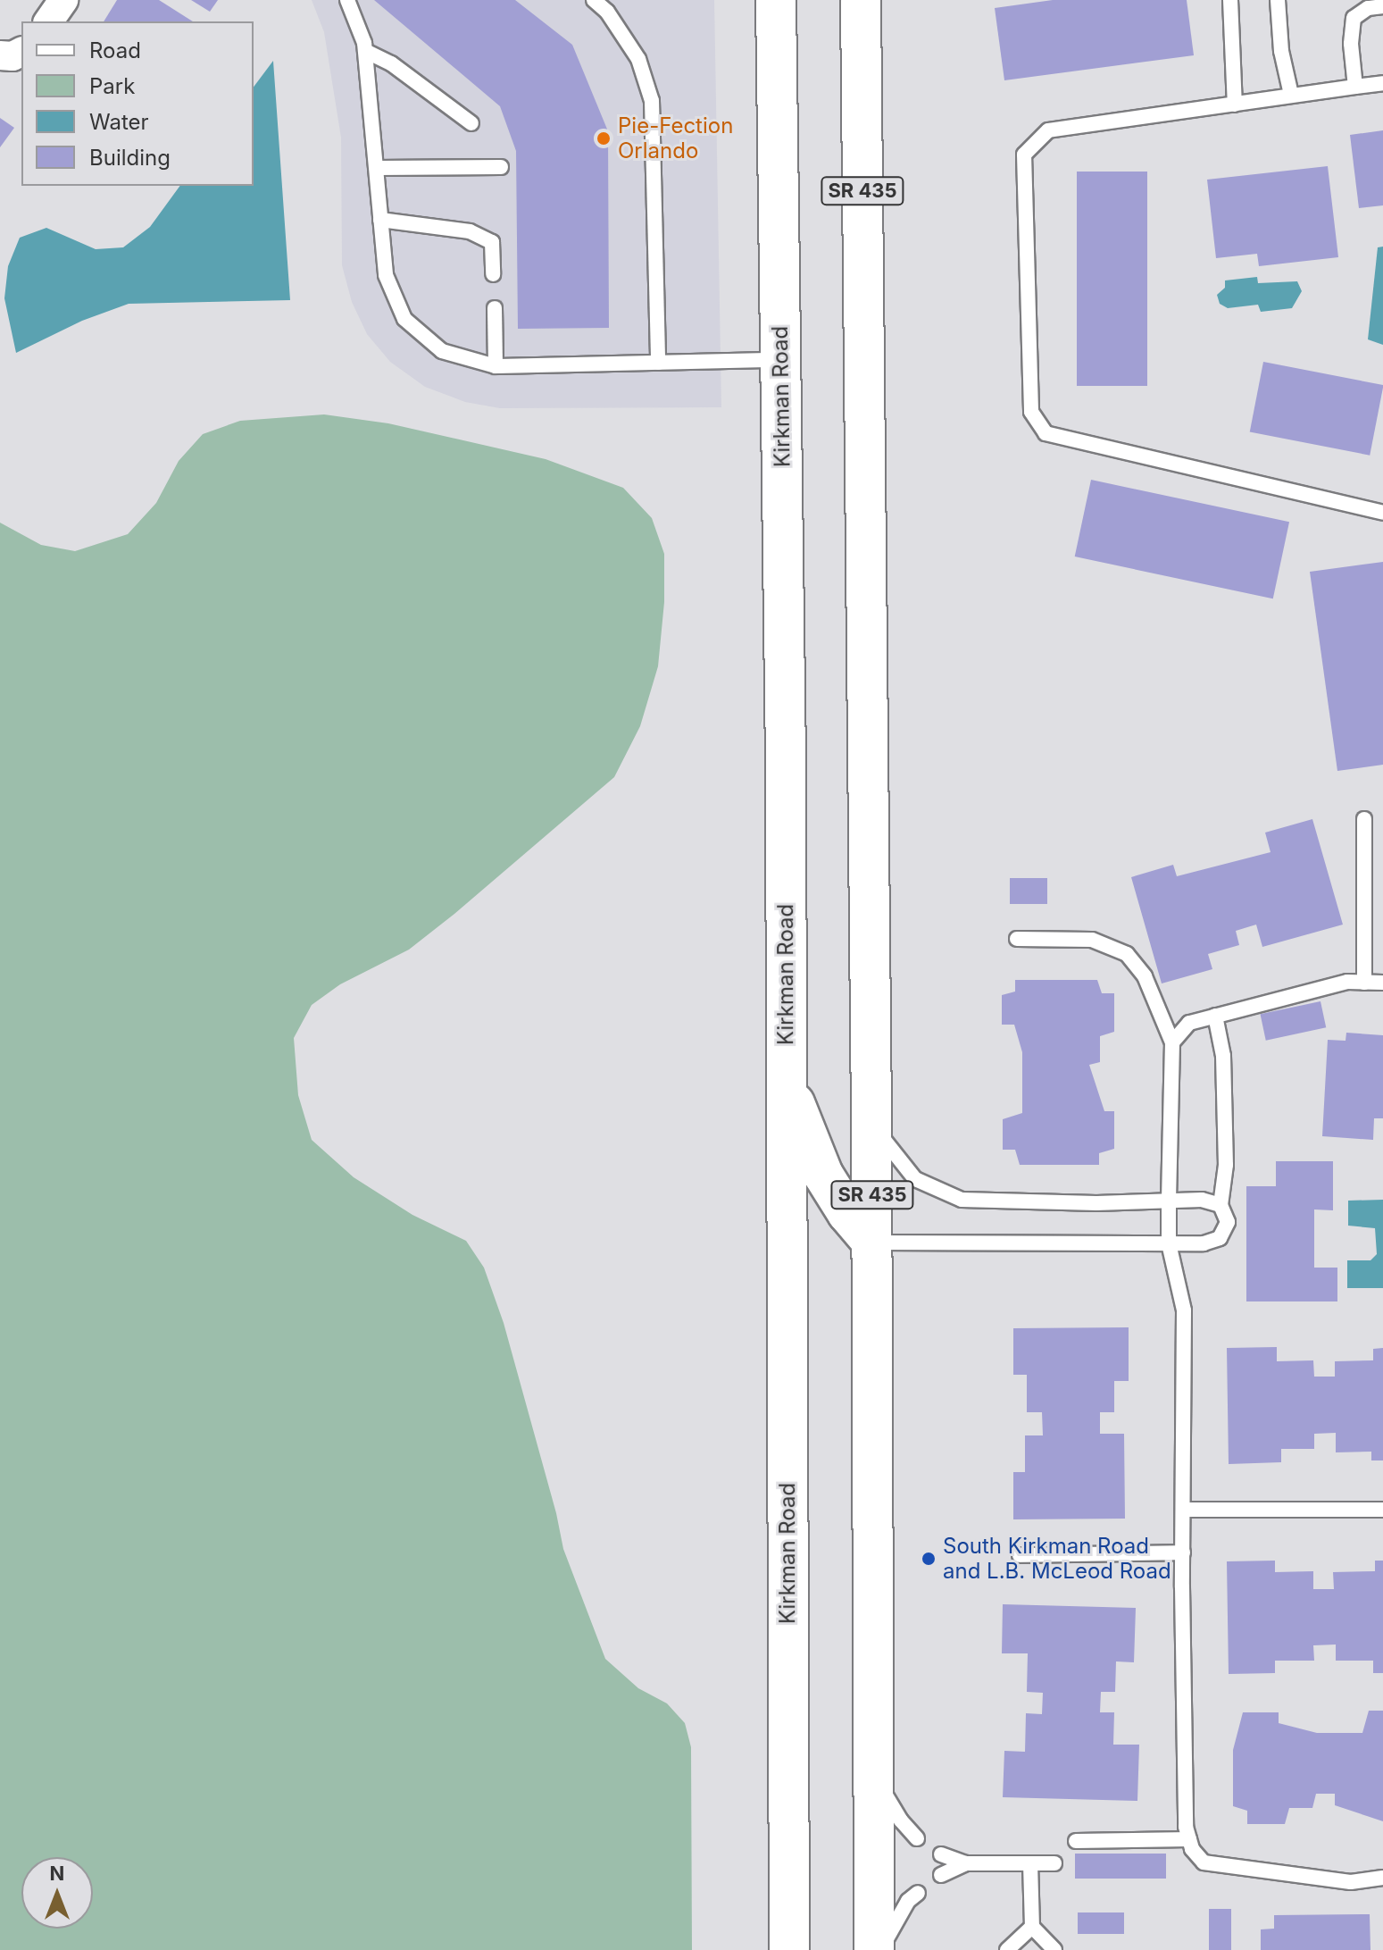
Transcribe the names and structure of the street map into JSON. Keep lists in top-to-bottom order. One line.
{"streets":{"main road":["SR 435","Kirkman Road"]},"places":["Pie-Fection Orlando","South Kirkman Road and L.B. McLeod Road"],"legend":["Road","Park","Water","Building"],"north":"top"}
